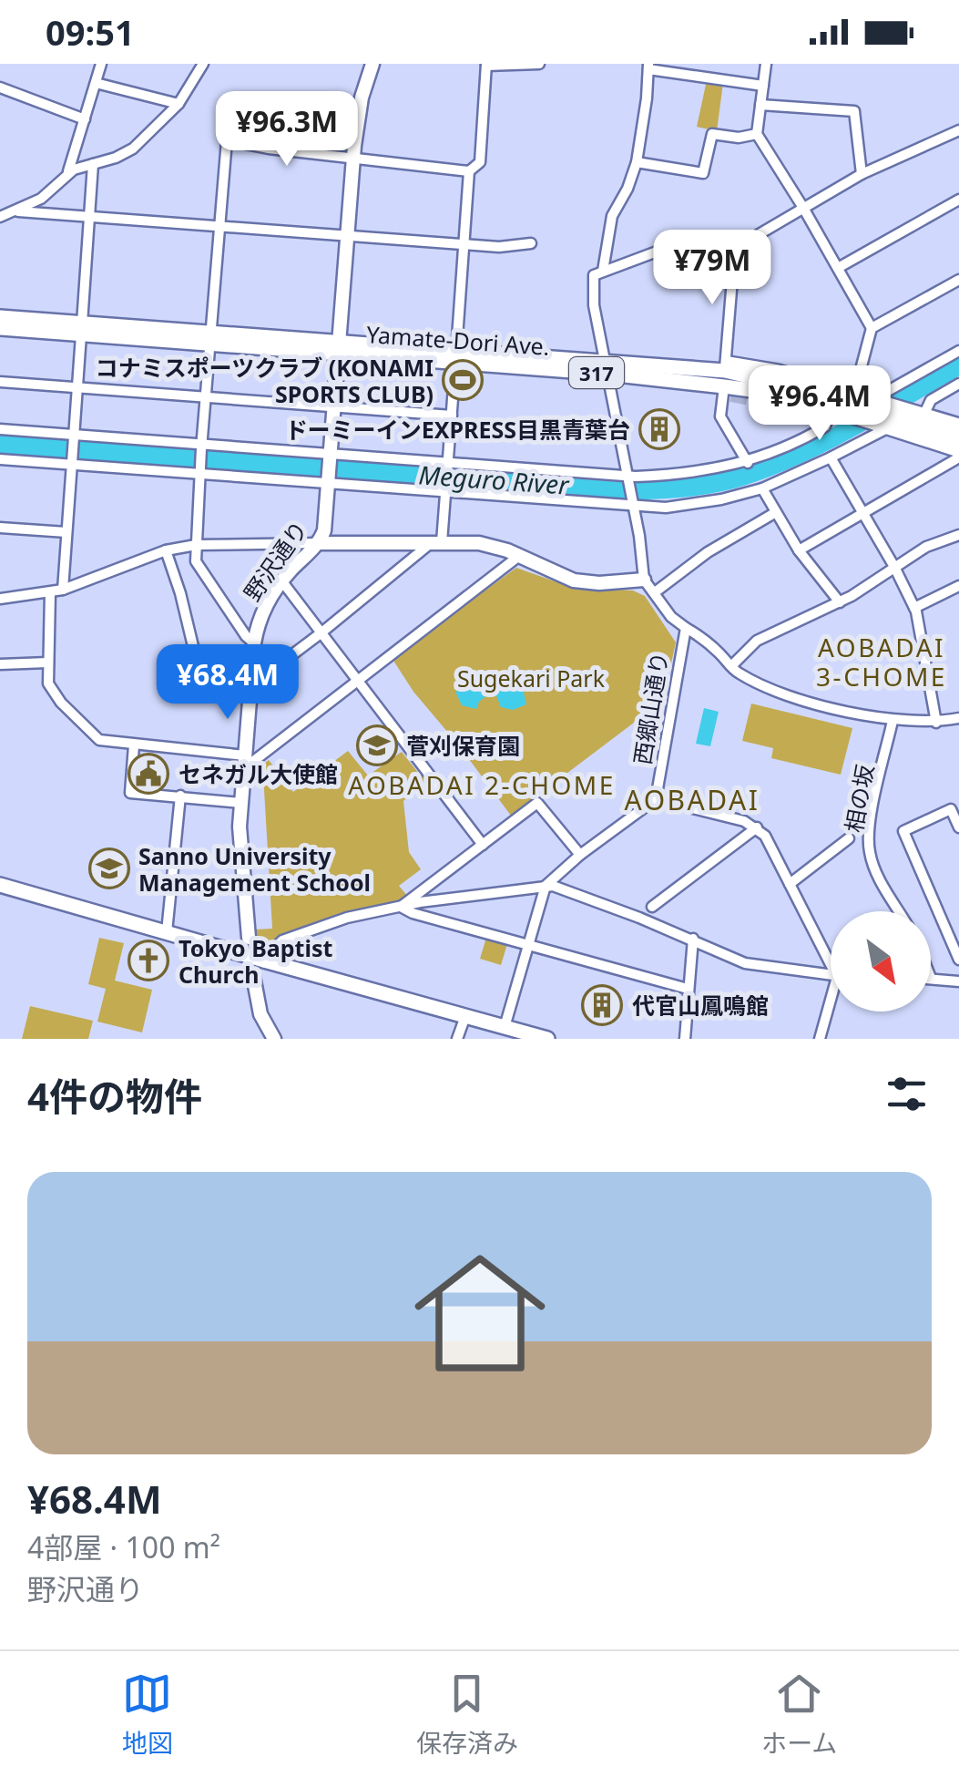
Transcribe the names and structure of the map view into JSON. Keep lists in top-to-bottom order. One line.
{"streets":{"main road":["Yamate-Dori Ave.","317"],"street":["野沢通り","西郷山通り","相の坂"]},"crossings":[["Yamate-Dori Ave.","317"]],"districts":["AOBADAI 3-CHOME","AOBADAI 2-CHOME","AOBADAI"],"water":["Meguro River"],"parks":["Sugekari Park"],"places":{"sports":["コナミスポーツクラブ (KONAMI SPORTS CLUB)"],"building":["ドーミーインEXPRESS目黒青葉台","代官山鳳鳴館"],"school or university":["菅刈保育園","Sanno University Management School"],"public building":["セネガル大使館"],"church":["Tokyo Baptist Church"]},"north":"bottom right","page":{"status":"09:51","price":["¥96.3M","¥79M","¥96.4M","¥68.4M"],"heading":"4件の物件","list":[{"name":"¥68.4M","note":"4部屋 · 100 m² · 野沢通り"}],"tabs":["地図","保存済み","ホーム"]}}
